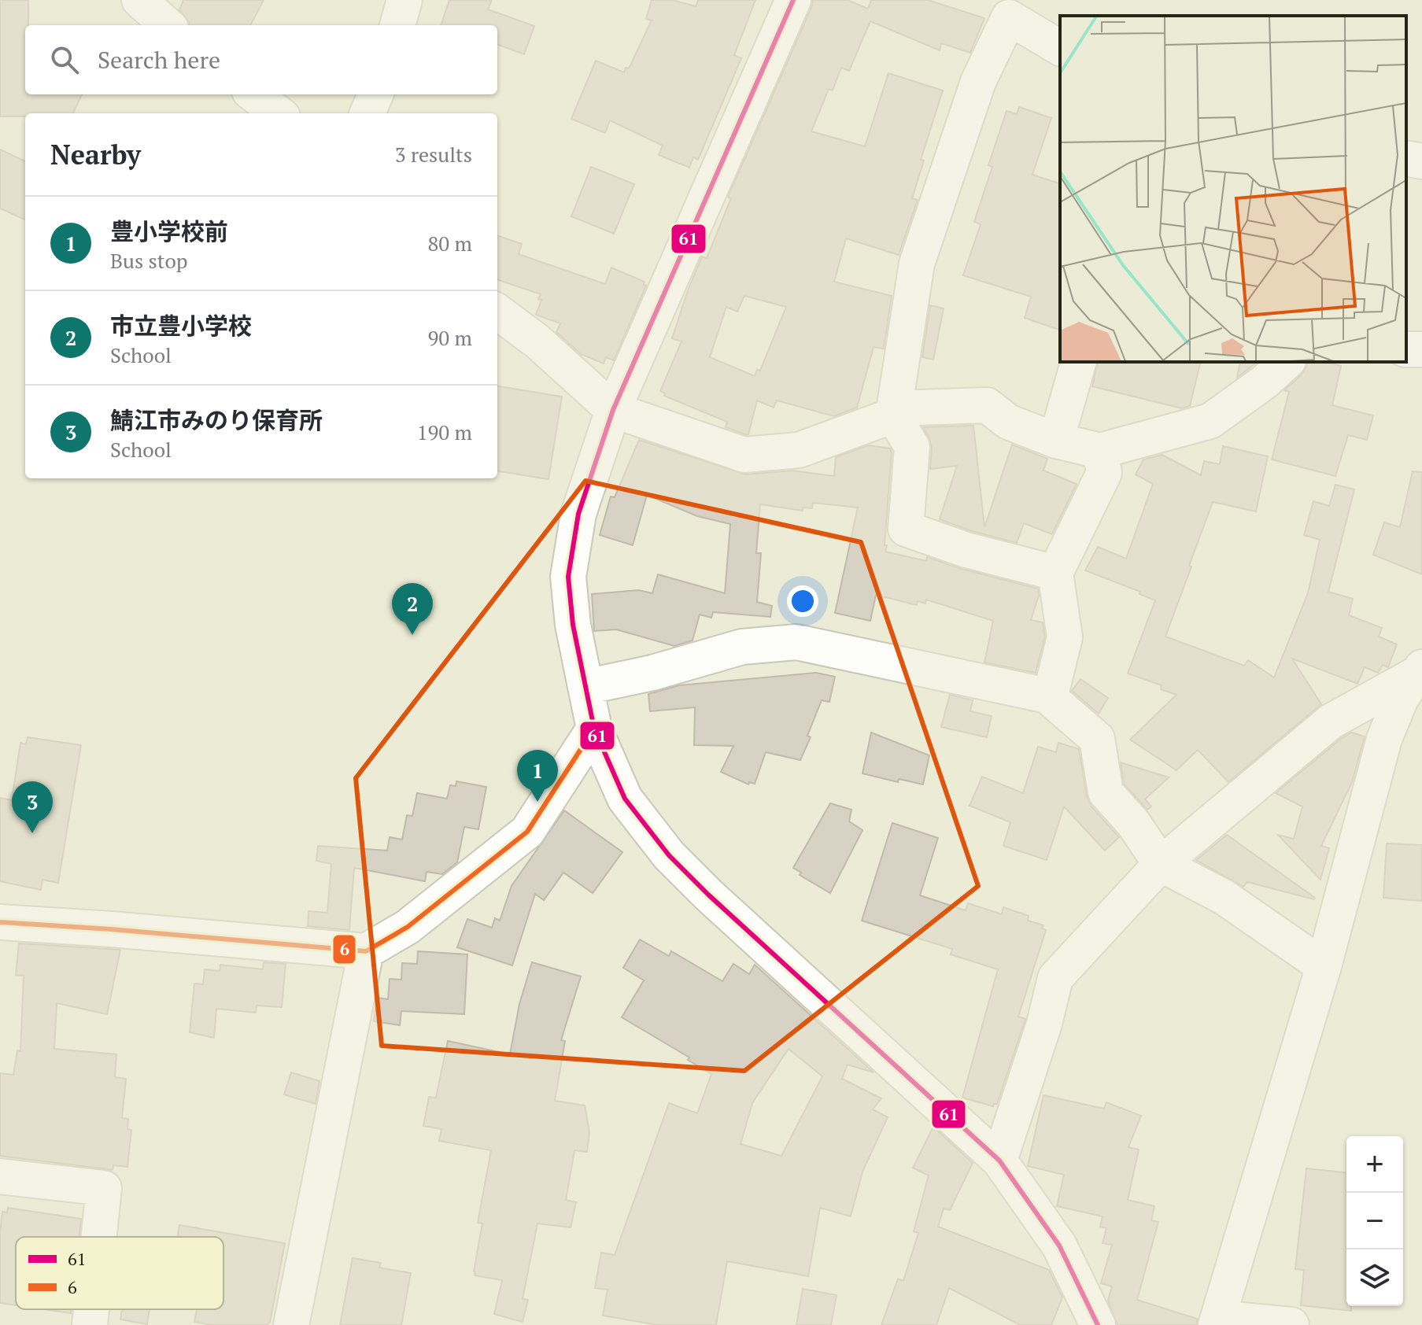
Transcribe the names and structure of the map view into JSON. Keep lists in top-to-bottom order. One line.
{"lines":["transit line 61","transit line 6"],"legend":["61","6"],"page":{"search":"Search here","heading":["Nearby","3 results"],"list":[{"mark":"1","name":"豊小学校前","note":"Bus stop","value":"80 m"},{"mark":"2","name":"市立豊小学校","note":"School","value":"90 m"},{"mark":"3","name":"鯖江市みのり保育所","note":"School","value":"190 m"}],"pins":["2","1","3"],"map_buttons":["+","−"]}}
